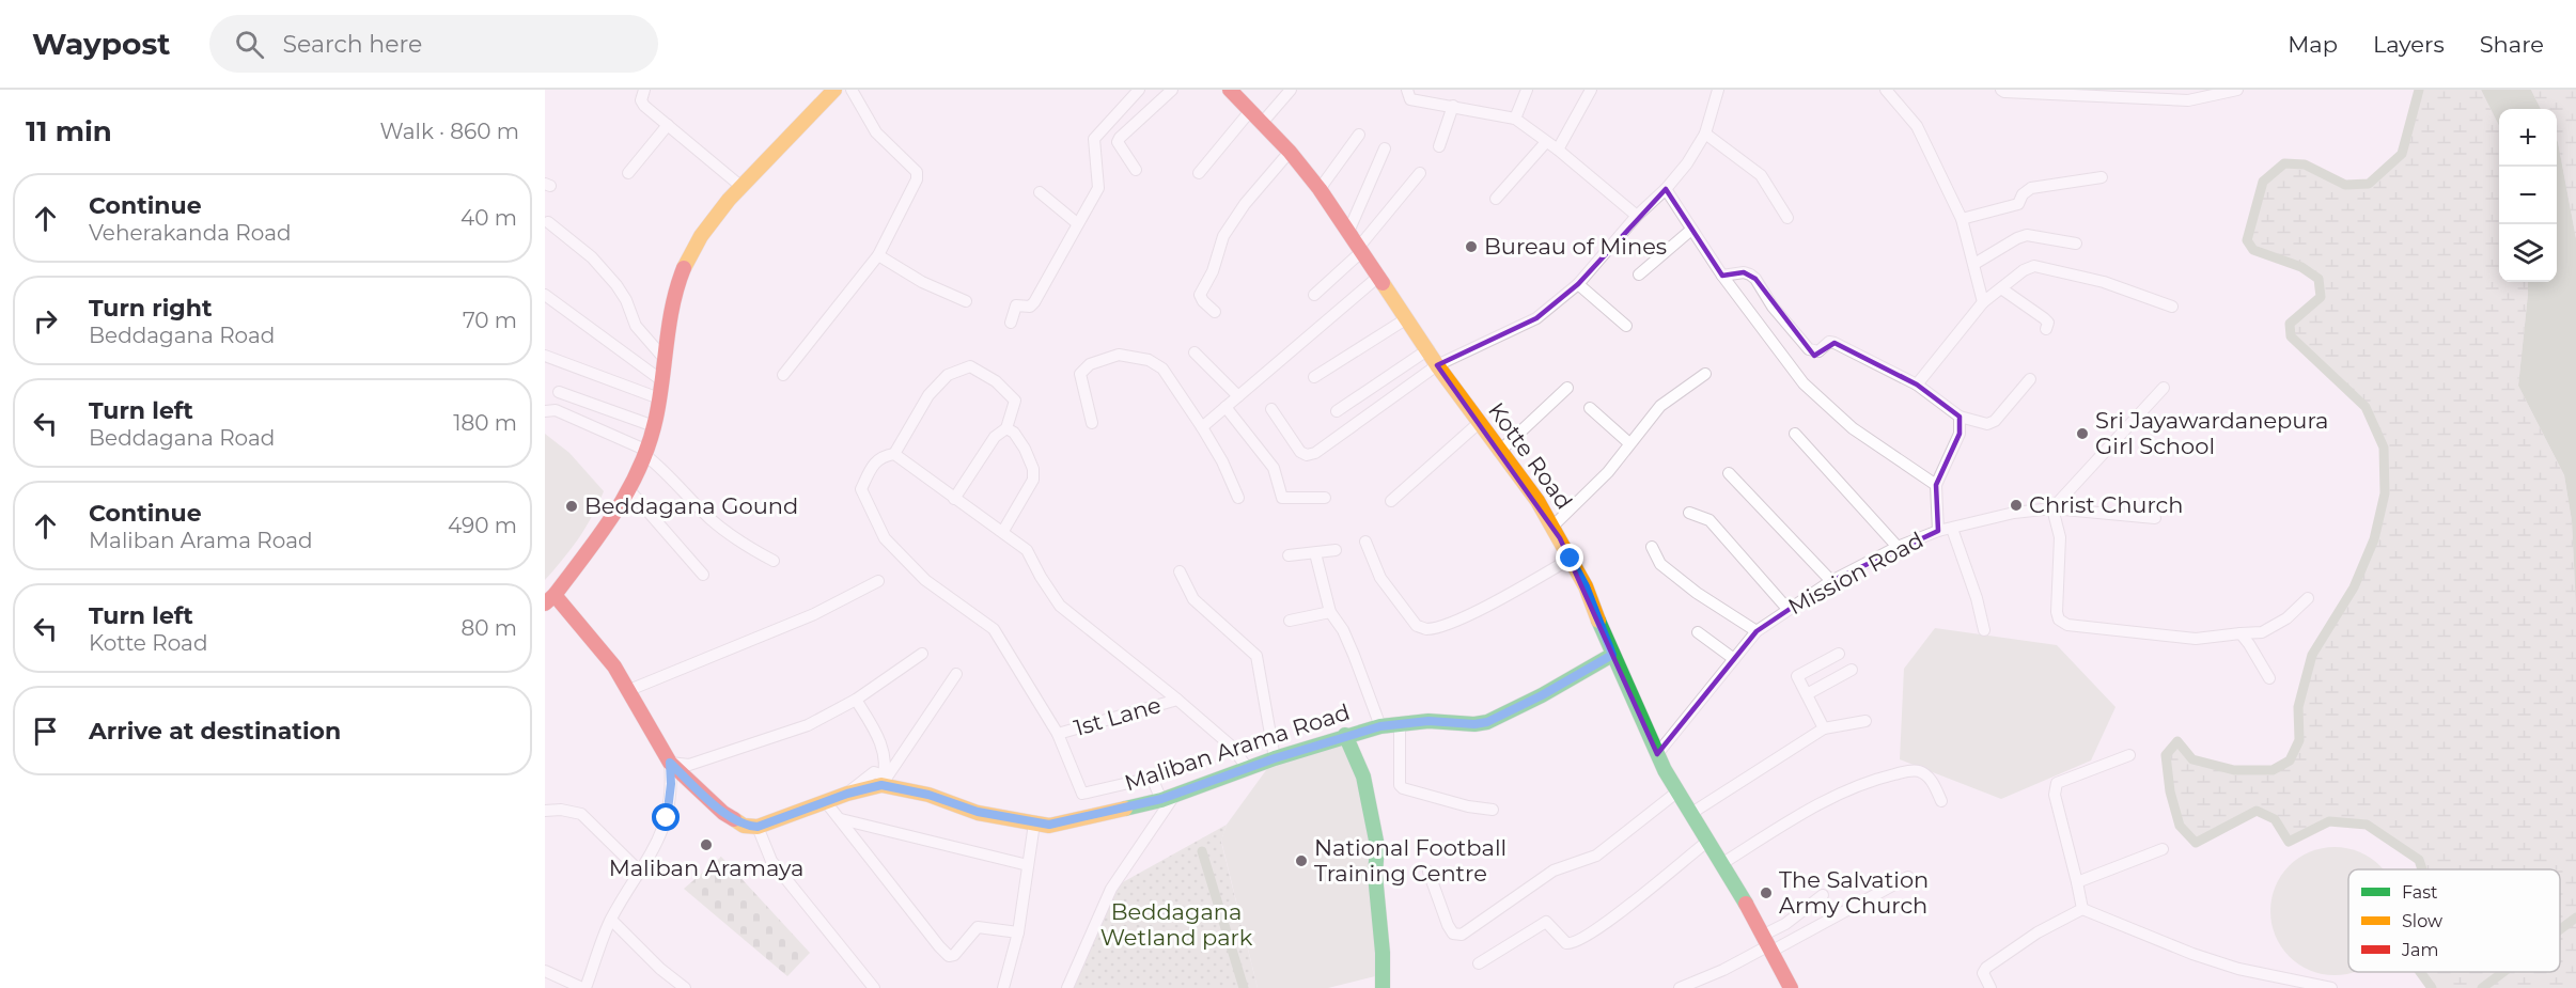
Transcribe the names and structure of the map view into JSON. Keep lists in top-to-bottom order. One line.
{"streets":{"main road":["Kotte Road","Maliban Arama Road"],"street":["Mission Road","1st Lane"]},"crossings":[["Kotte Road","Mission Road"],["Kotte Road","Maliban Arama Road"]],"parks":["Beddagana Wetland park"],"places":["Bureau of Mines","Sri Jayawardanepura Girl School","Christ Church","Beddagana Gound","Maliban Aramaya","National Football Training Centre","The Salvation Army Church"],"legend":["Fast","Slow","Jam"],"page":{"header":"Waypost","search":"Search here","nav":["Map","Layers","Share"],"heading":["11 min","Walk · 860 m"],"map_buttons":["+","−"],"list":[["Continue","Veherakanda Road","40 m"],["Turn right","Beddagana Road","70 m"],["Turn left","Beddagana Road","180 m"],["Continue","Maliban Arama Road","490 m"],["Turn left","Kotte Road","80 m"],"Arrive at destination"]}}
